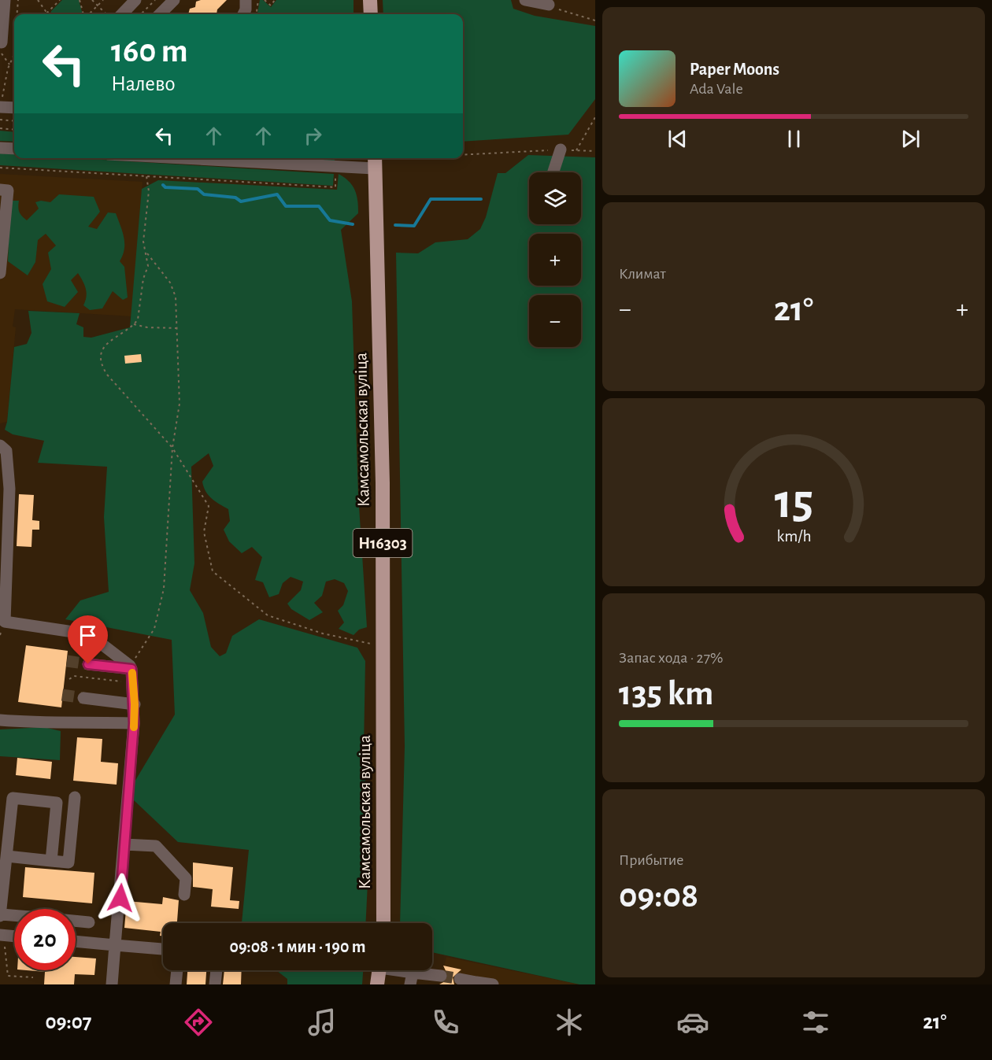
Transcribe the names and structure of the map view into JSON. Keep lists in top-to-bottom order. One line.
{"streets":{"main road":["Камсамольская вуліца","Н16303"]},"page":{"turn":["160 m","Налево"],"song":["Paper Moons","Ada Vale"],"map_buttons":["+","−"],"tile":["Климат",["Запас хода · 27%","135 km"],["Прибытие","09:08"]],"heat":["−","21°","+"],"limit":"20","trip":"09:08 · 1 мин · 190 m","tabs":["09:07","21°"],"gauge":["15","km/h"]}}
